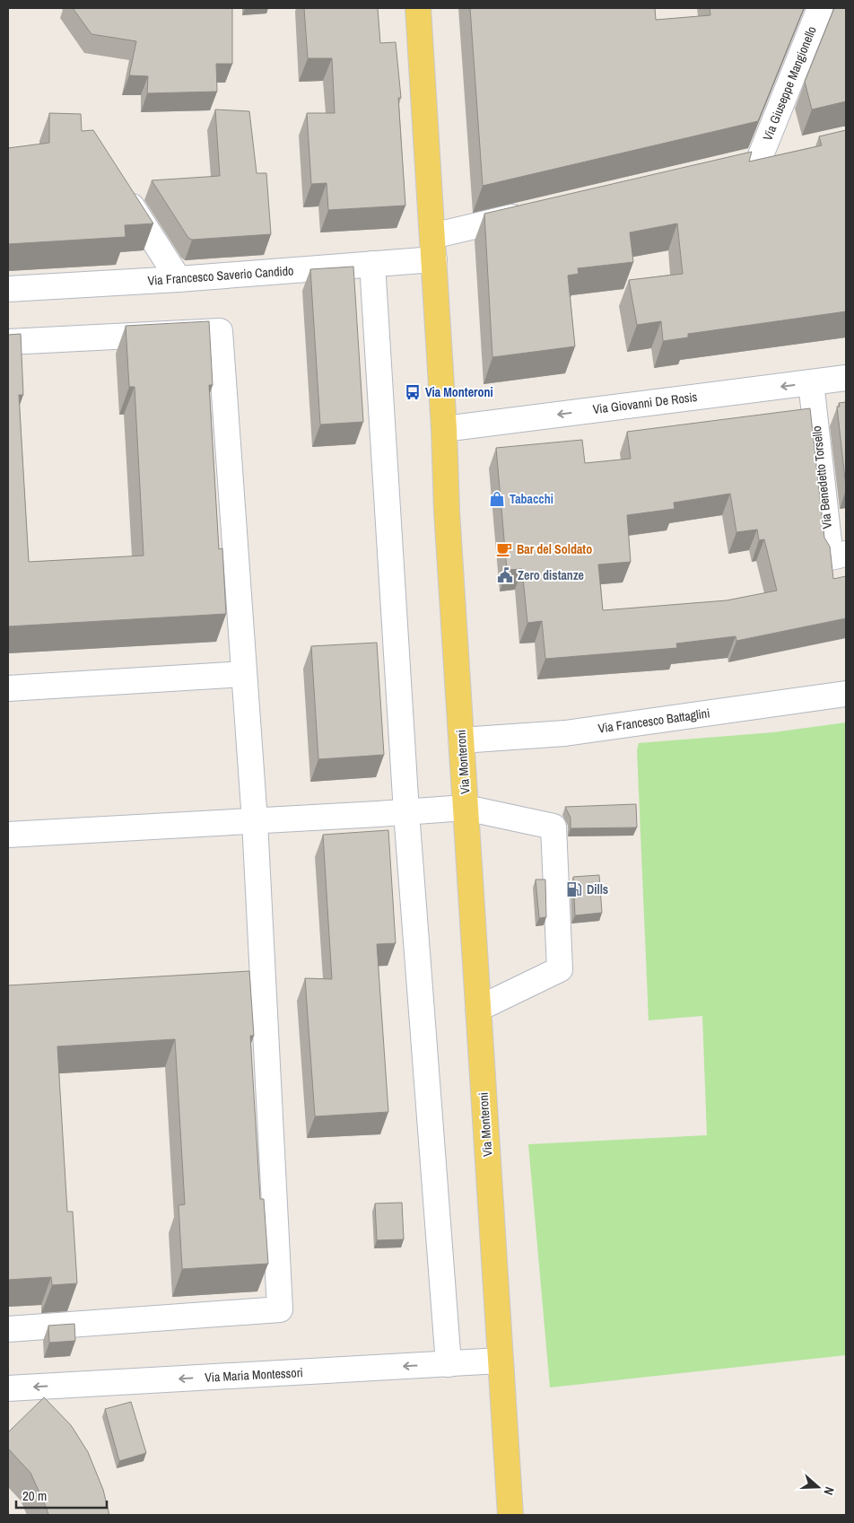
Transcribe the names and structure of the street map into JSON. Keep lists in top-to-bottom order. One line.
{"streets":{"main road":["Via Monteroni"],"street":["Via Giuseppe Mangionello","Via Francesco Saverio Candido","Via Giovanni De Rosis","Via Benedetto Torsello","Via Francesco Battaglini","Via Maria Montessori"]},"crossings":[["Via Francesco Saverio Candido","Via Monteroni"],["Via Giovanni De Rosis","Via Benedetto Torsello"],["Via Giovanni De Rosis","Via Monteroni"],["Via Francesco Battaglini","Via Monteroni"],["Via Monteroni","Via Maria Montessori"]],"one_way":["Via Giovanni De Rosis","Via Maria Montessori"],"places":{"bus stop":["Via Monteroni"],"shop":["Tabacchi"],"cafe":["Bar del Soldato"],"public building":["Zero distanze"],"fuel station":["Dills"]},"scale_bar":"20 m","north":"right"}
